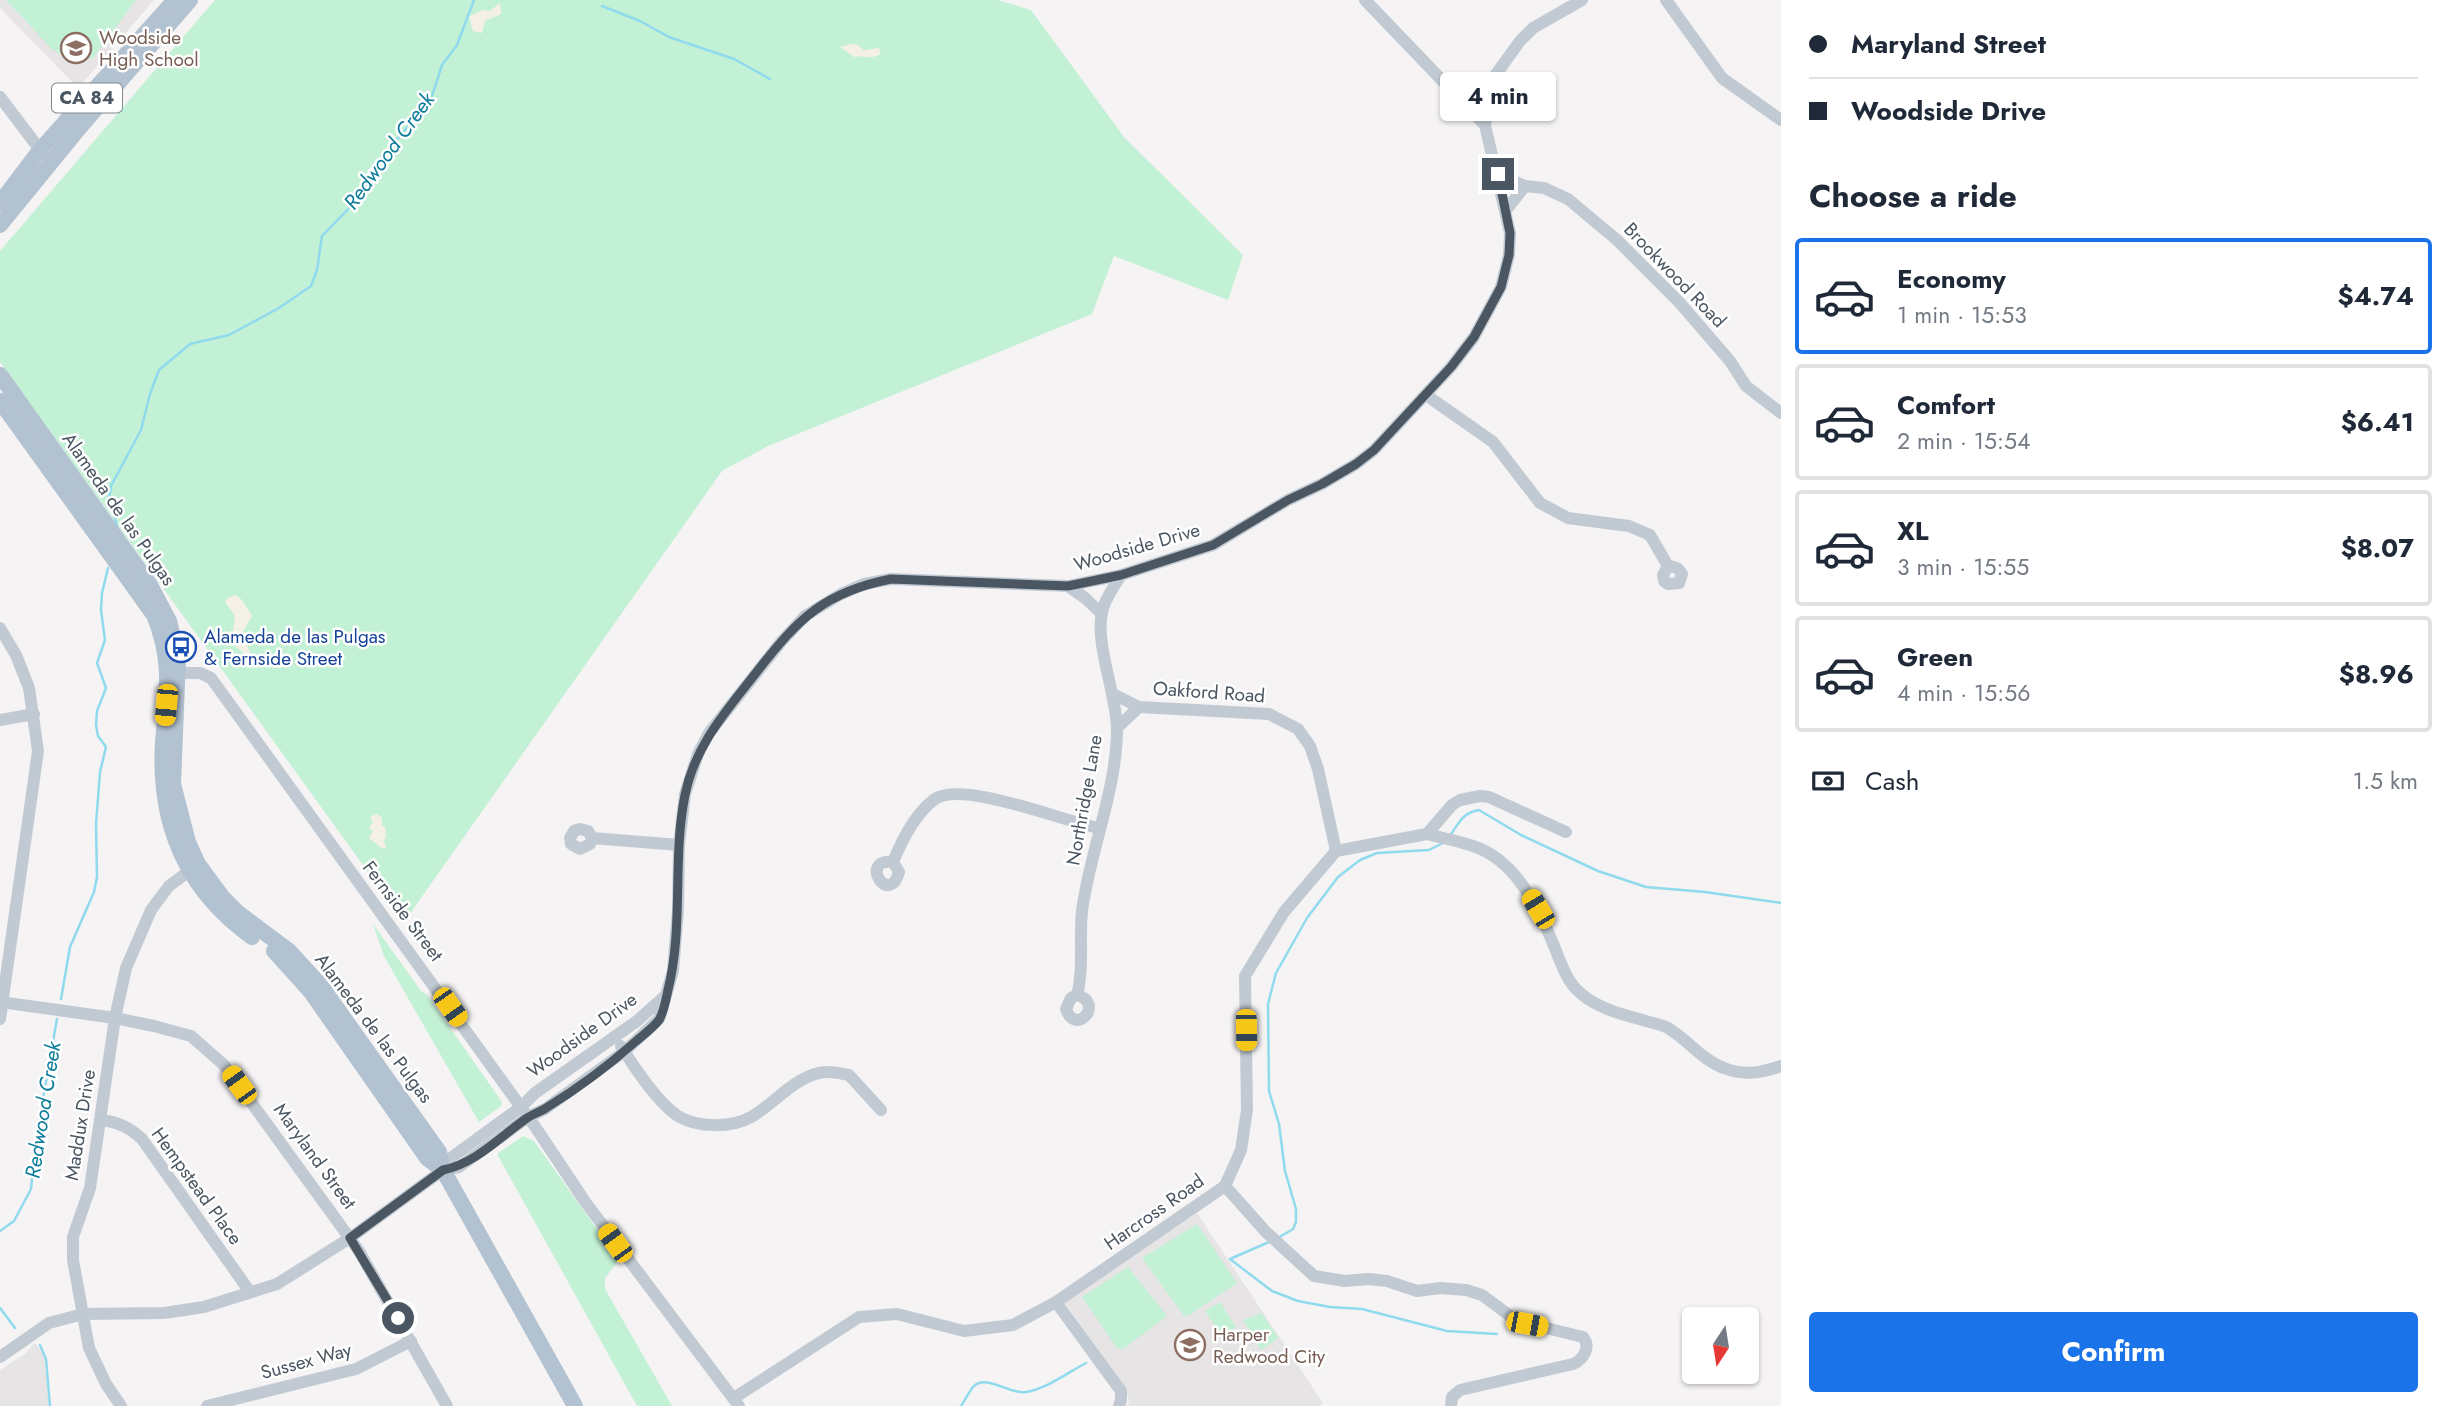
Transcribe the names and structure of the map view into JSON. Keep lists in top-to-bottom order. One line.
{"streets":{"main road":["CA 84","Alameda de las Pulgas"],"street":["Brookwood Road","Woodside Drive","Oakford Road","Northridge Lane","Fernside Street","Maddux Drive","Maryland Street","Hempstead Place","Harcross Road","Sussex Way"]},"crossings":[["Brookwood Road","Woodside Drive"],["Alameda de las Pulgas","Fernside Street"],["Alameda de las Pulgas","Maddux Drive"],["Woodside Drive","Fernside Street"],["Oakford Road","Northridge Lane"],["Oakford Road","Harcross Road"],["Fernside Street","Harcross Road"],["Maddux Drive","Maryland Street"],["Maddux Drive","Hempstead Place"],["Maryland Street","Sussex Way"]],"water":["Redwood Creek"],"places":{"school or university":["Woodside High School","Harper Redwood City"],"bus stop":["Alameda de las Pulgas & Fernside Street"]},"north":"bottom","page":{"banner":["Maryland Street","Woodside Drive"],"bubble":"4 min","heading":"Choose a ride","list":[{"name":"Economy","note":"1 min · 15:53","value":"$4.74"},{"name":"Comfort","note":"2 min · 15:54","value":"$6.41"},{"name":"XL","note":"3 min · 15:55","value":"$8.07"},{"name":"Green","note":"4 min · 15:56","value":"$8.96"}],"pay":["Cash","1.5 km"],"buttons":"Confirm"}}
